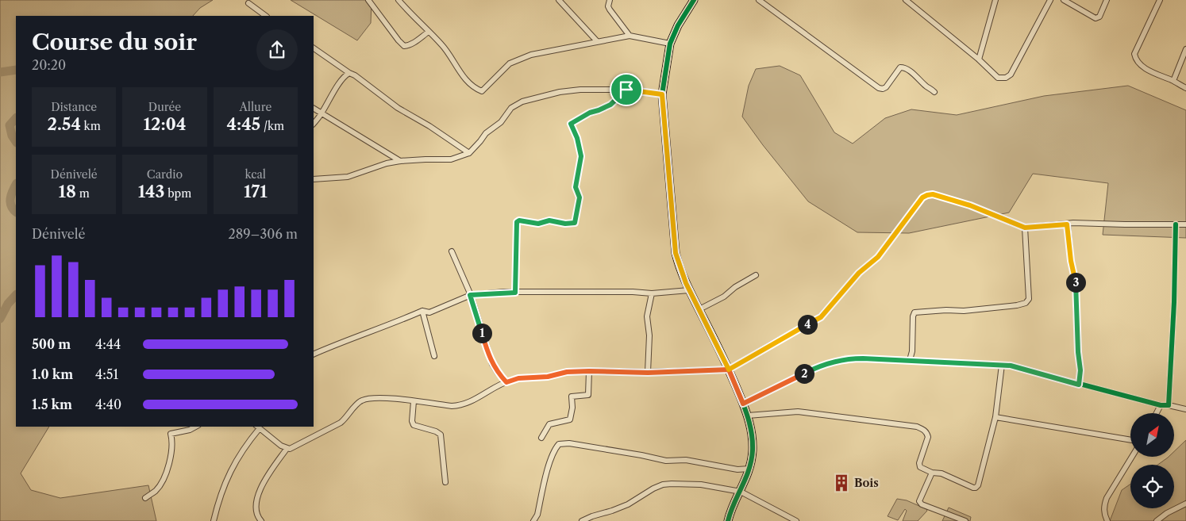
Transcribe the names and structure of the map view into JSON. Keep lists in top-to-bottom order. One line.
{"places":{"building":["Bois"]},"north":"top right","page":{"heading":["Course du soir","20:20"],"stats":[["Distance","2.54 km"],["Durée","12:04"],["Allure","4:45 /km"],["Dénivelé","18 m"],["Cardio","143 bpm"],["kcal","171"]],"chart":["Dénivelé","289–306 m"],"pins":["3","4","1","2"],"list":[{"name":"500 m","note":"4:44"},{"name":"1.0 km","note":"4:51"},{"name":"1.5 km","note":"4:40"}]}}
